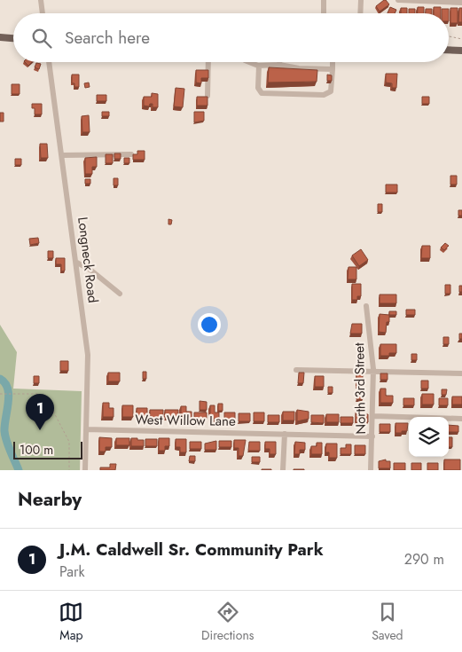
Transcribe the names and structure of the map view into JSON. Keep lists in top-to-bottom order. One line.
{"streets":{"street":["Longneck Road","North 3rd Street","West Willow Lane"]},"crossings":[["Longneck Road","West Willow Lane"],["North 3rd Street","West Willow Lane"]],"scale_bar":"100 m","page":{"search":"Search here","pins":"1","scale":"100 m","heading":"Nearby","list":[{"mark":"1","name":"J.M. Caldwell Sr. Community Park","note":"Park","value":"290 m"}],"nav":["Map","Directions","Saved"]}}
